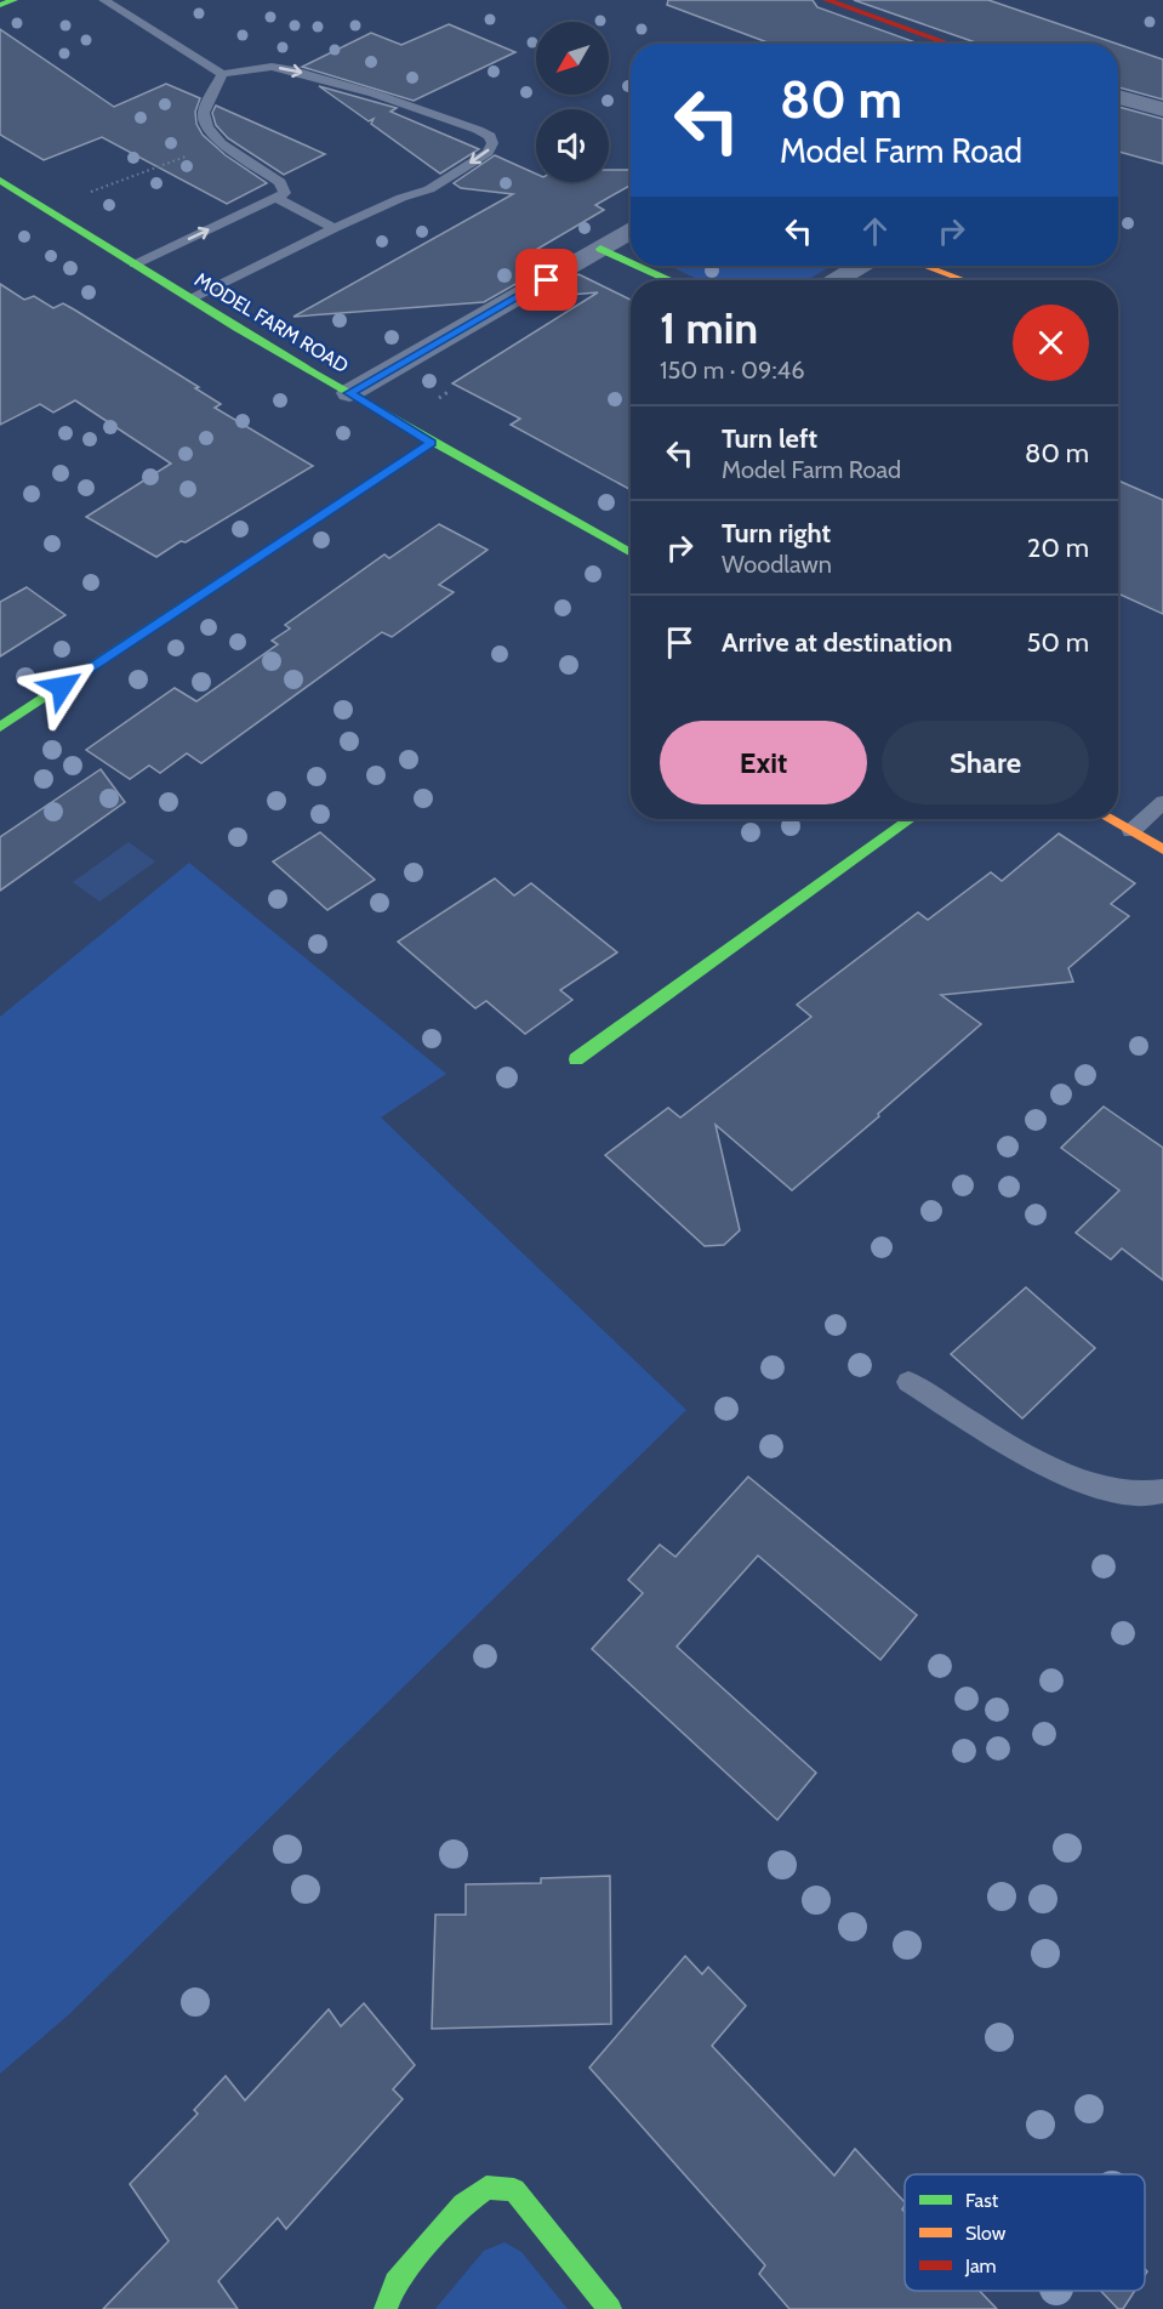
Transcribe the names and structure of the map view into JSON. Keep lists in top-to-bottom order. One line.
{"streets":{"street":["MODEL FARM ROAD"]},"legend":["Fast","Slow","Jam"],"north":"bottom left","page":{"turn":["80 m","Model Farm Road"],"heading":["1 min","150 m · 09:46"],"list":[{"name":"Turn left","note":"Model Farm Road","value":"80 m"},{"name":"Turn right","note":"Woodlawn","value":"20 m"},{"name":"Arrive at destination","value":"50 m"}],"buttons":["Exit","Share"]}}
